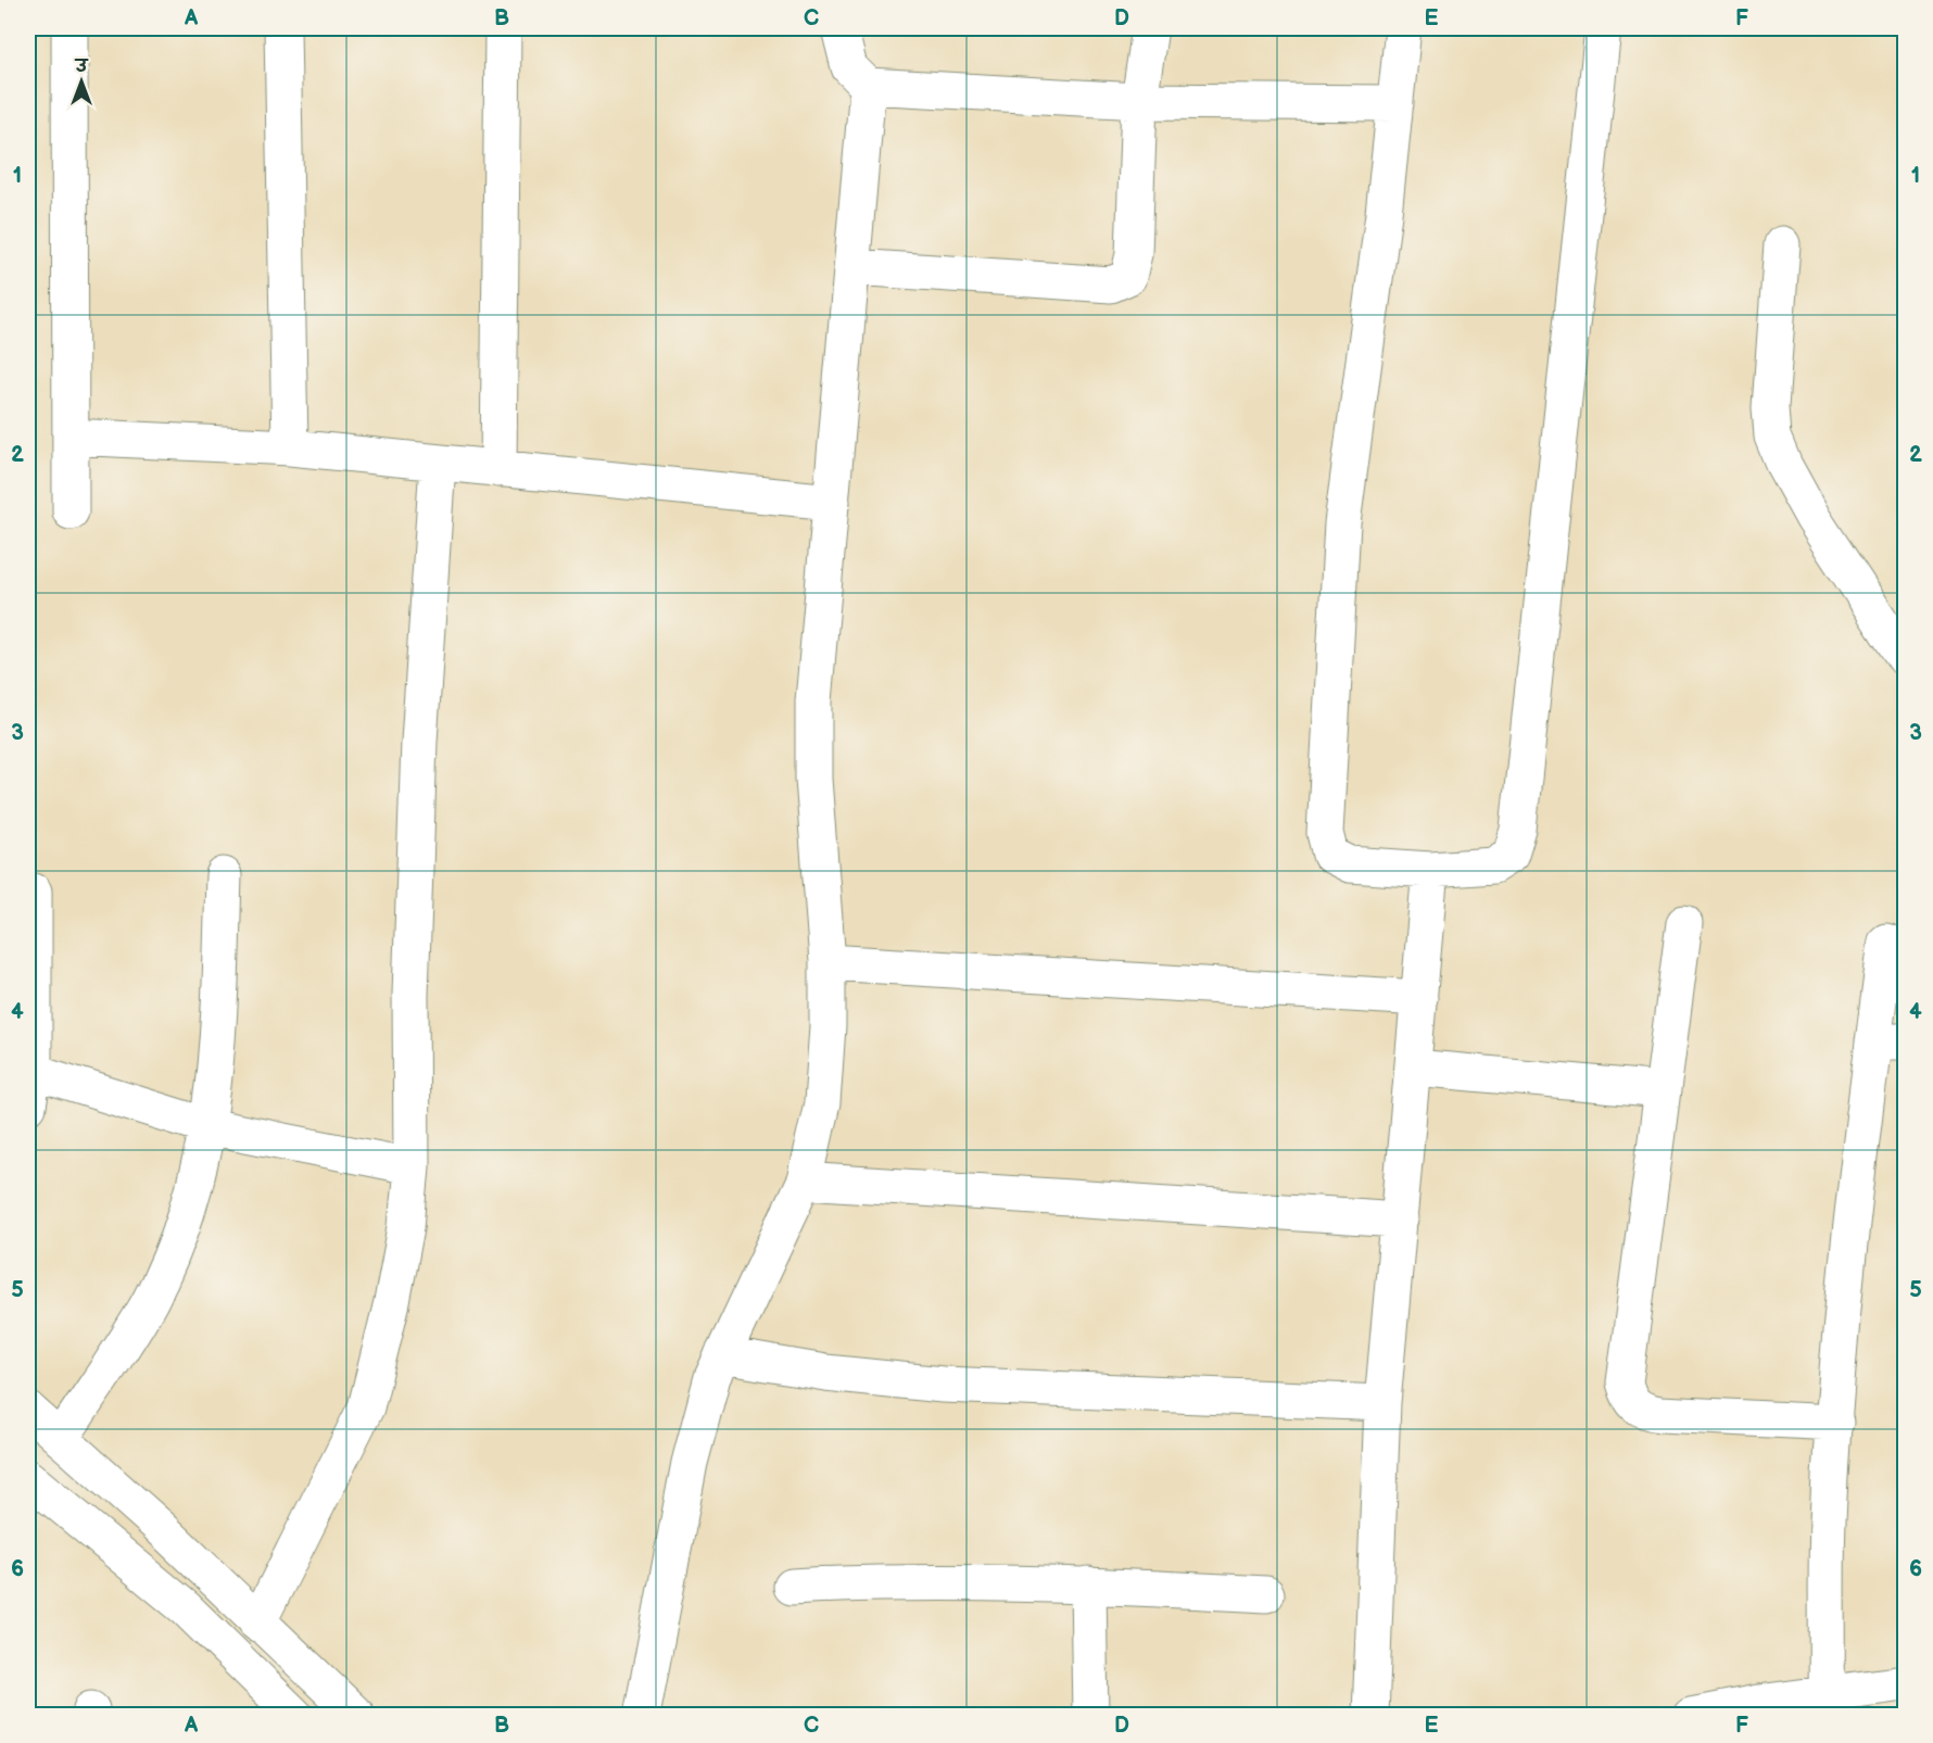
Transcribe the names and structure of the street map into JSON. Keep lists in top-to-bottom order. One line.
{"north":"top","grid":{"columns":["A","B","C","D","E","F"],"rows":["1","2","3","4","5","6"]}}
